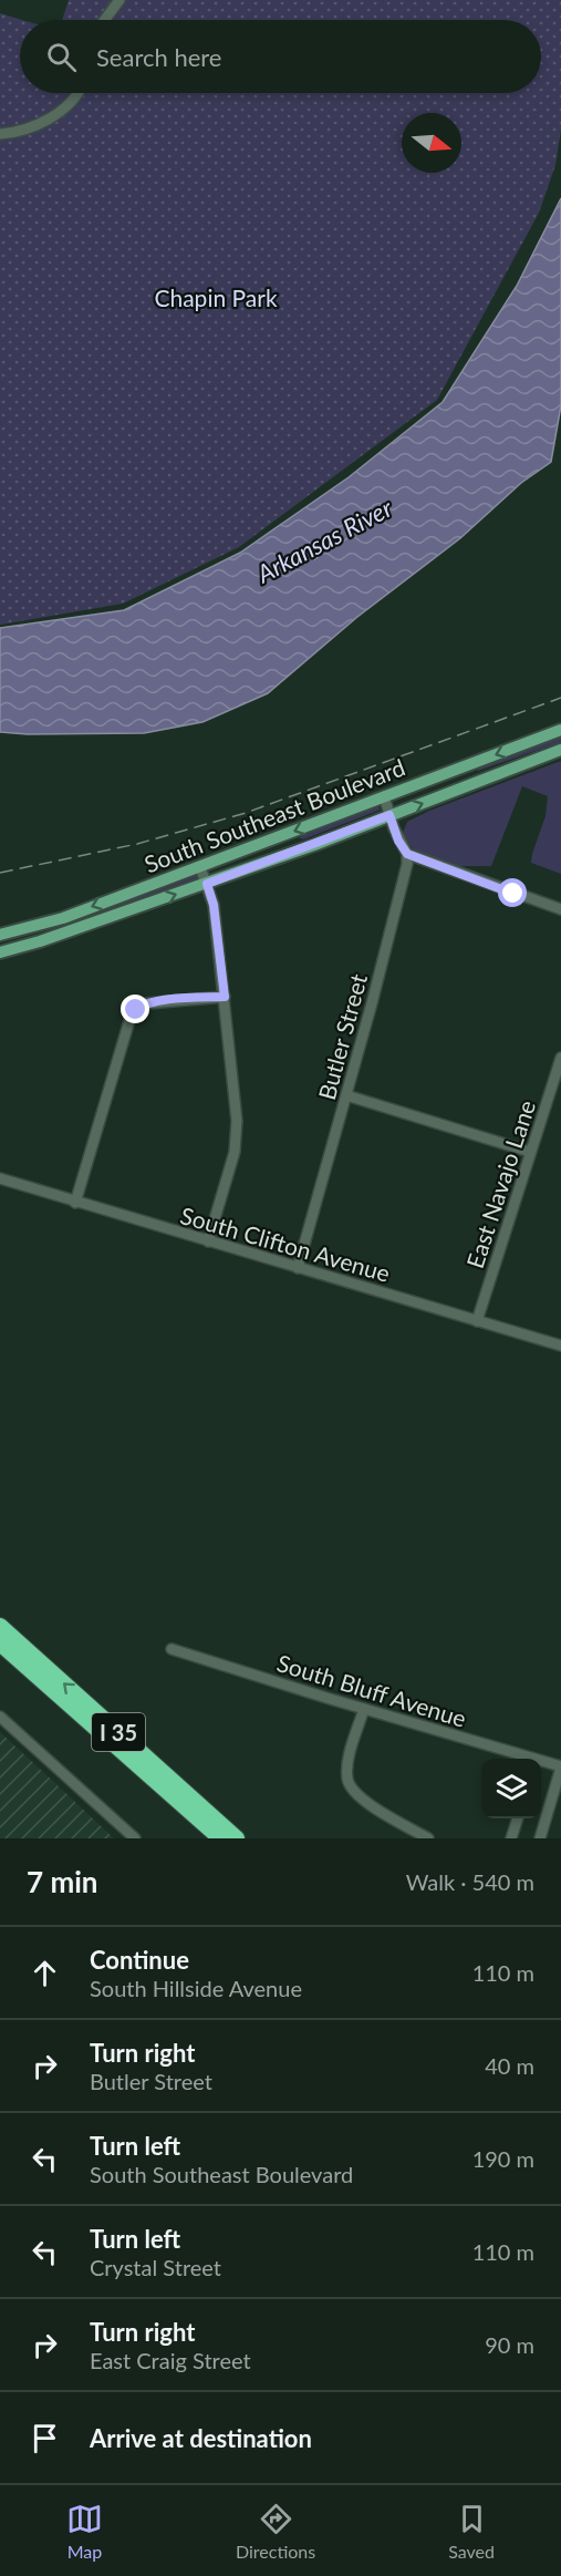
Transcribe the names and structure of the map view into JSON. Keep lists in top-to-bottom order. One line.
{"streets":{"highway":["I 35"],"main road":["South Southeast Boulevard"],"street":["Butler Street","East Navajo Lane","South Clifton Avenue","South Bluff Avenue"]},"crossings":[["Butler Street","South Clifton Avenue"],["East Navajo Lane","South Clifton Avenue"]],"water":["Arkansas River"],"parks":["Chapin Park"],"north":"right","page":{"search":"Search here","heading":["7 min","Walk · 540 m"],"list":[["Continue","South Hillside Avenue","110 m"],["Turn right","Butler Street","40 m"],["Turn left","South Southeast Boulevard","190 m"],["Turn left","Crystal Street","110 m"],["Turn right","East Craig Street","90 m"],"Arrive at destination"],"nav":["Map","Directions","Saved"]}}
